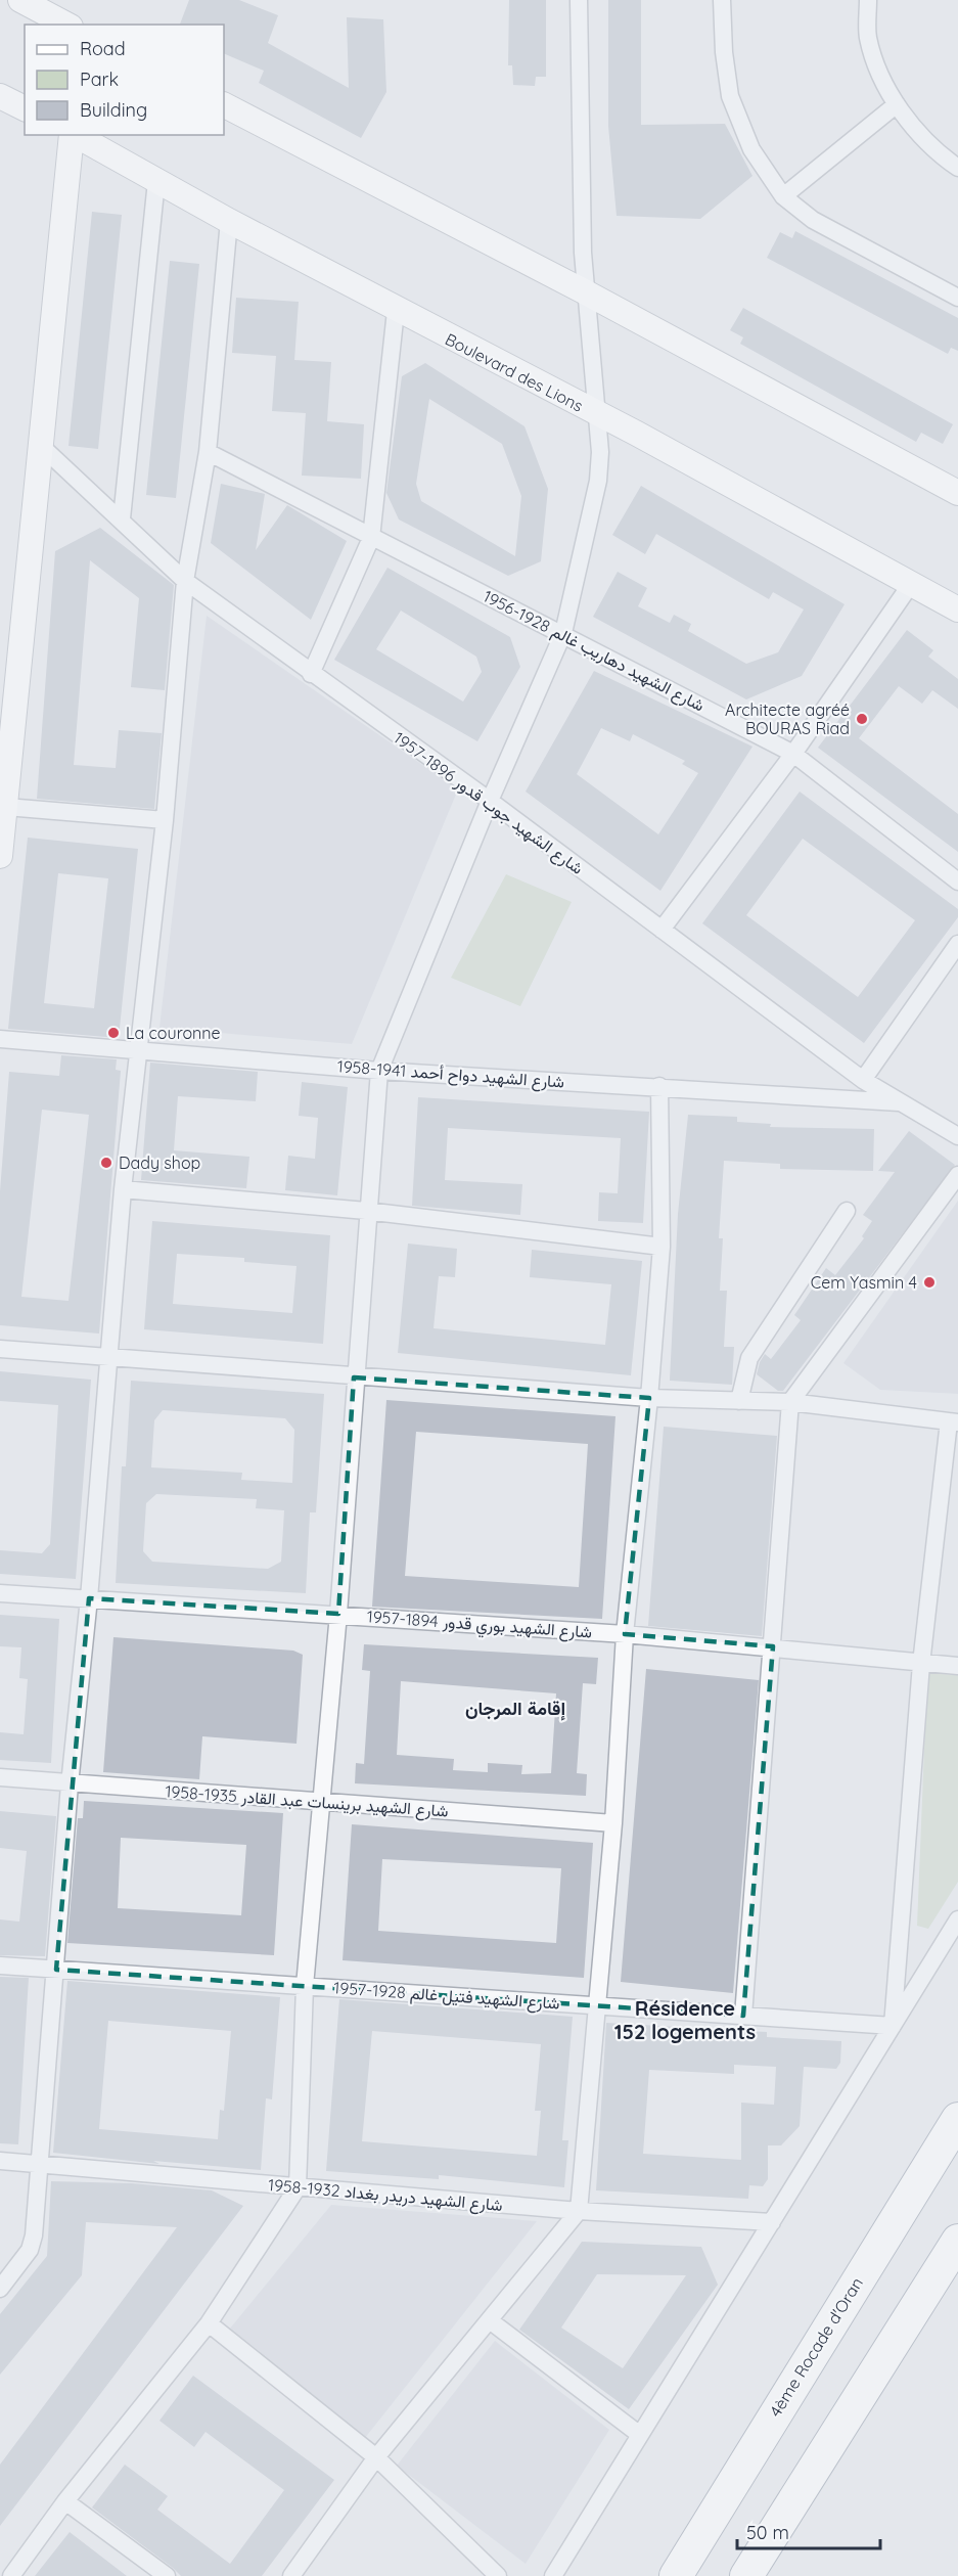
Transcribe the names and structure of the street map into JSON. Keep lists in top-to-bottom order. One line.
{"streets":{"highway":["4ème Rocade d'Oran"],"main road":["Boulevard des Lions"],"street":["شارع الشهيد دهاريب غالم 1928-1956","شارع الشهيد جوب قدور 1896-1957","شارع الشهيد دواح أحمد 1941-1958","شارع الشهيد بوري قدور 1894-1957","شارع الشهيد برينسات عبد القادر 1935-1958","شارع الشهيد فتيل غالم 1928-1957","شارع الشهيد دريدر بغداد 1932-1958"]},"crossings":[["شارع الشهيد جوب قدور 1896-1957","شارع الشهيد دواح أحمد 1941-1958"]],"districts":["إقامة المرجان","Résidence 152 logements"],"places":["Architecte agréé BOURAS Riad","La couronne","Dady shop","Cem Yasmin 4"],"legend":["Road","Park","Building"],"scale_bar":"50 m"}
